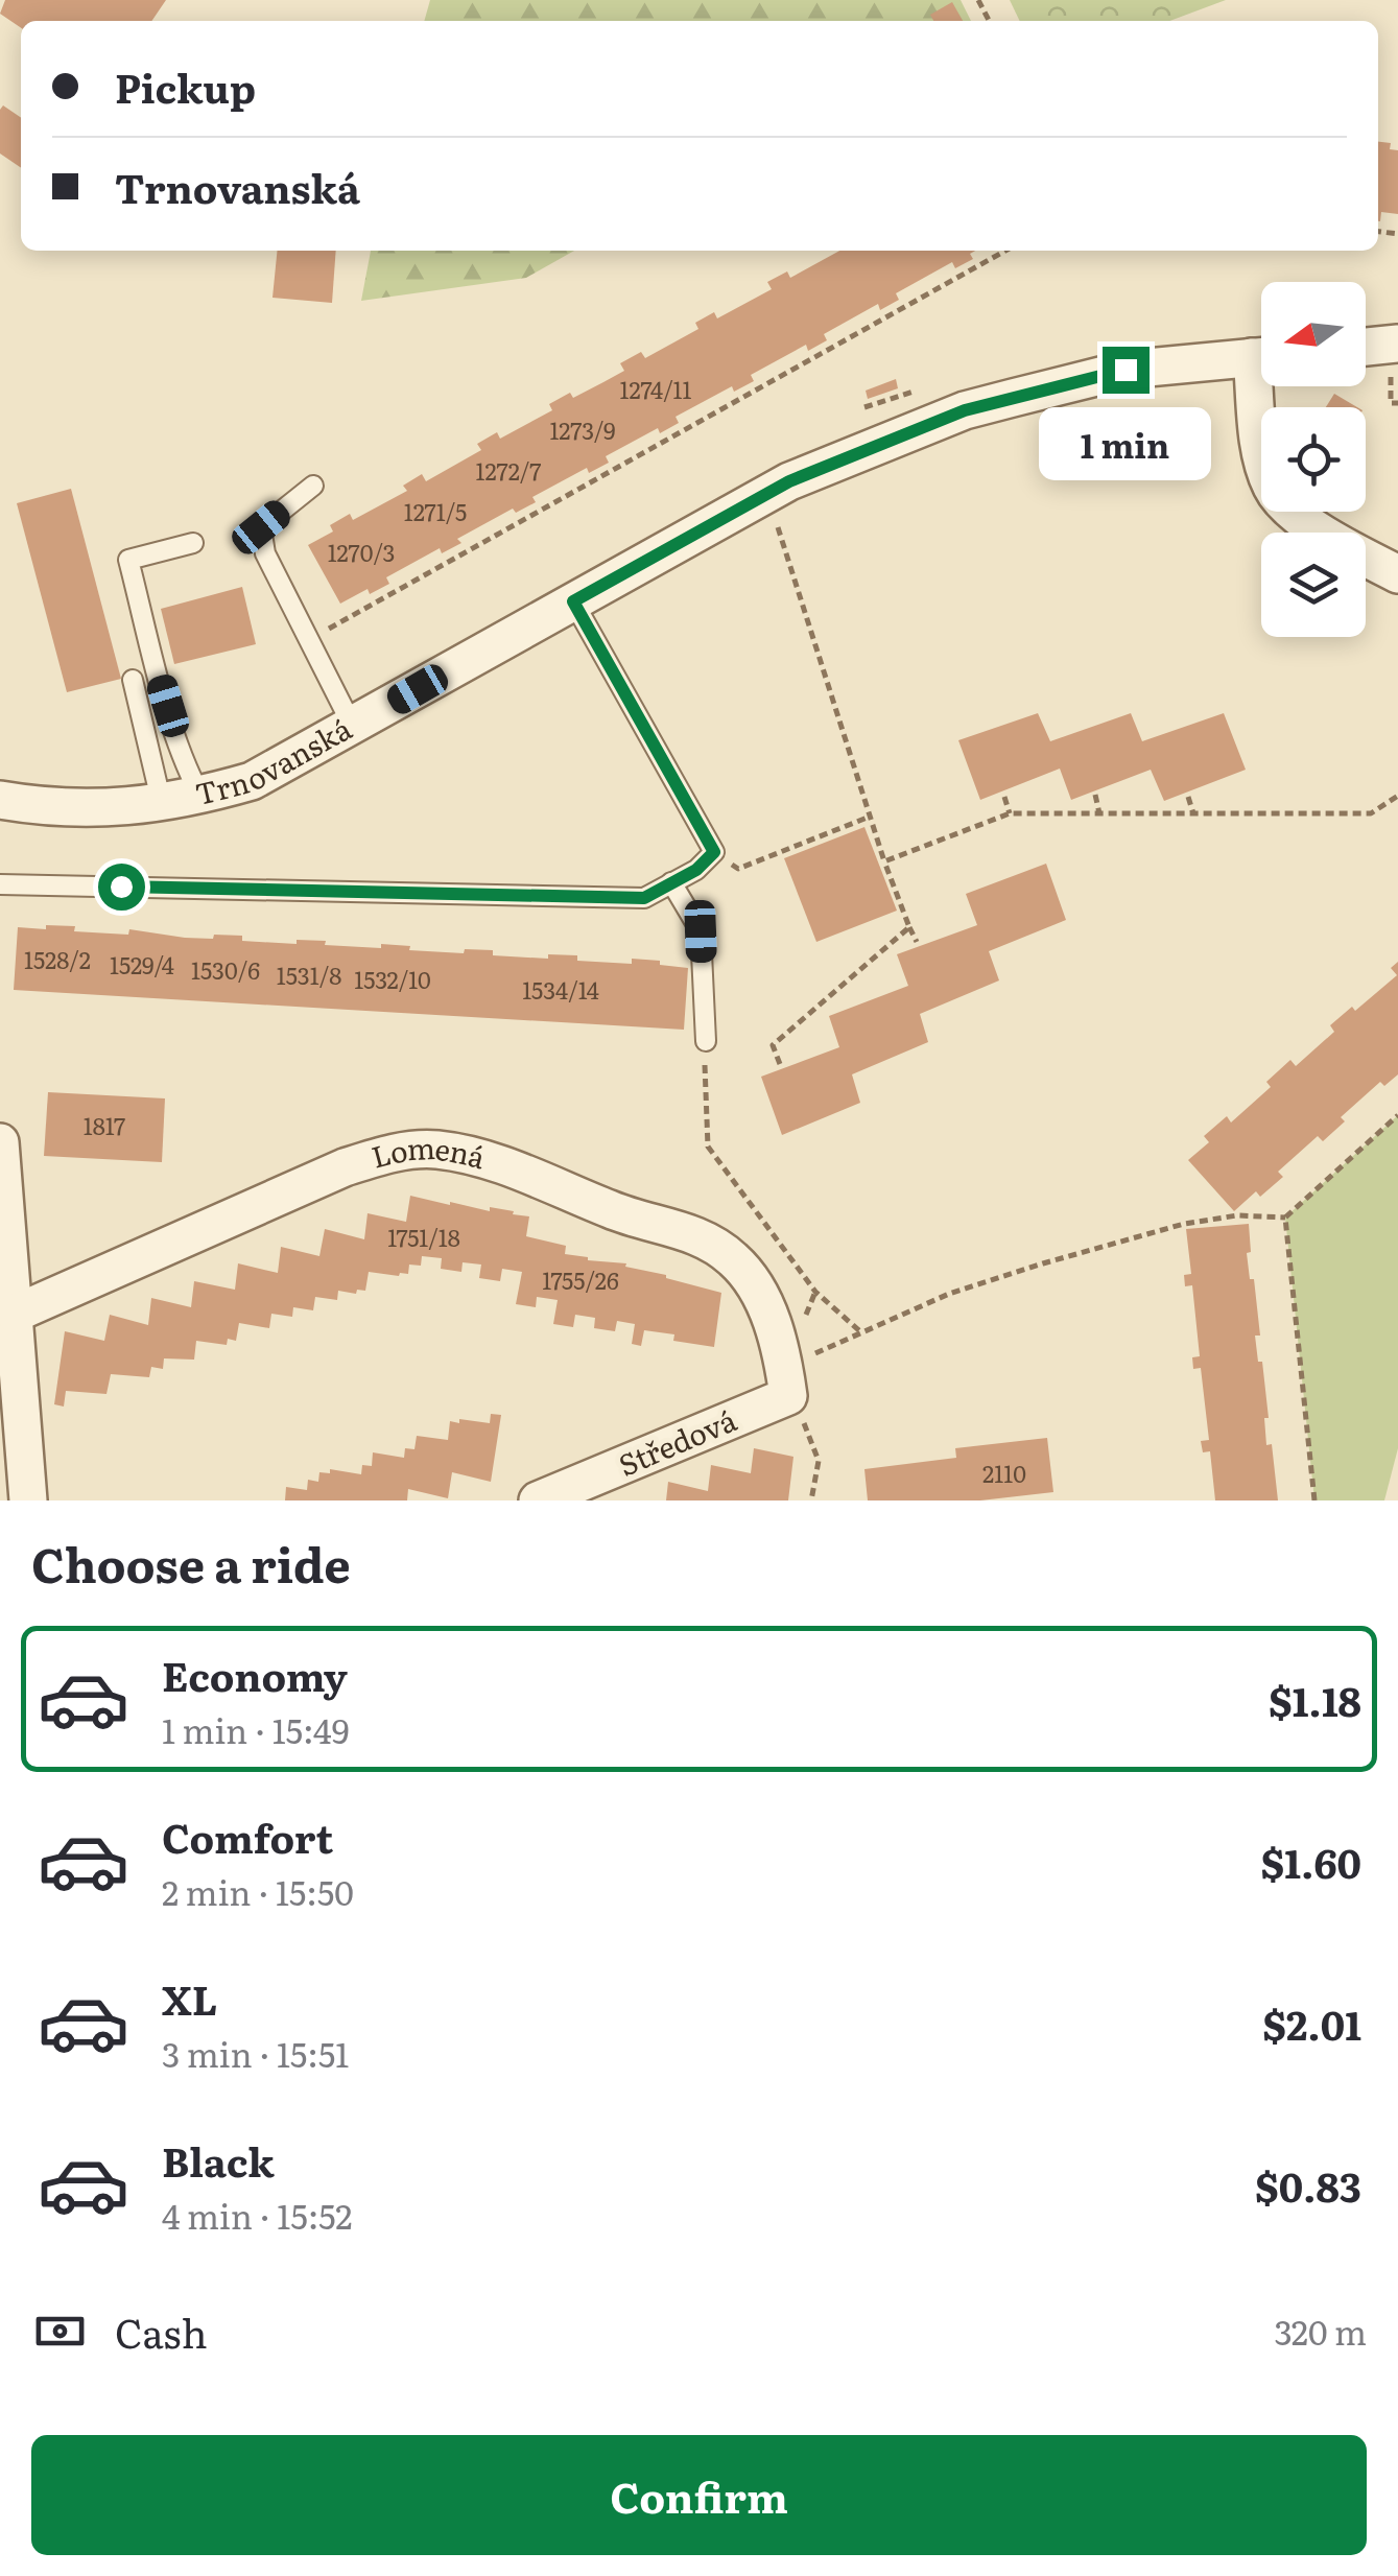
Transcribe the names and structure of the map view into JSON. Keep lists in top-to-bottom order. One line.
{"streets":{"street":["Trnovanská","Lomená","Středová"]},"crossings":[["Lomená","Středová"]],"house_numbers":["1274/11","1273/9","1272/7","1271/5","1270/3","1528/2","1529/4","1530/6","1531/8","1532/10","1534/14","1817","1751/18","1755/26","2110"],"north":"left","page":{"banner":["Pickup","Trnovanská"],"bubble":"1 min","heading":"Choose a ride","list":[{"name":"Economy","note":"1 min · 15:49","value":"$1.18"},{"name":"Comfort","note":"2 min · 15:50","value":"$1.60"},{"name":"XL","note":"3 min · 15:51","value":"$2.01"},{"name":"Black","note":"4 min · 15:52","value":"$0.83"}],"pay":["Cash","320 m"],"buttons":"Confirm"}}
